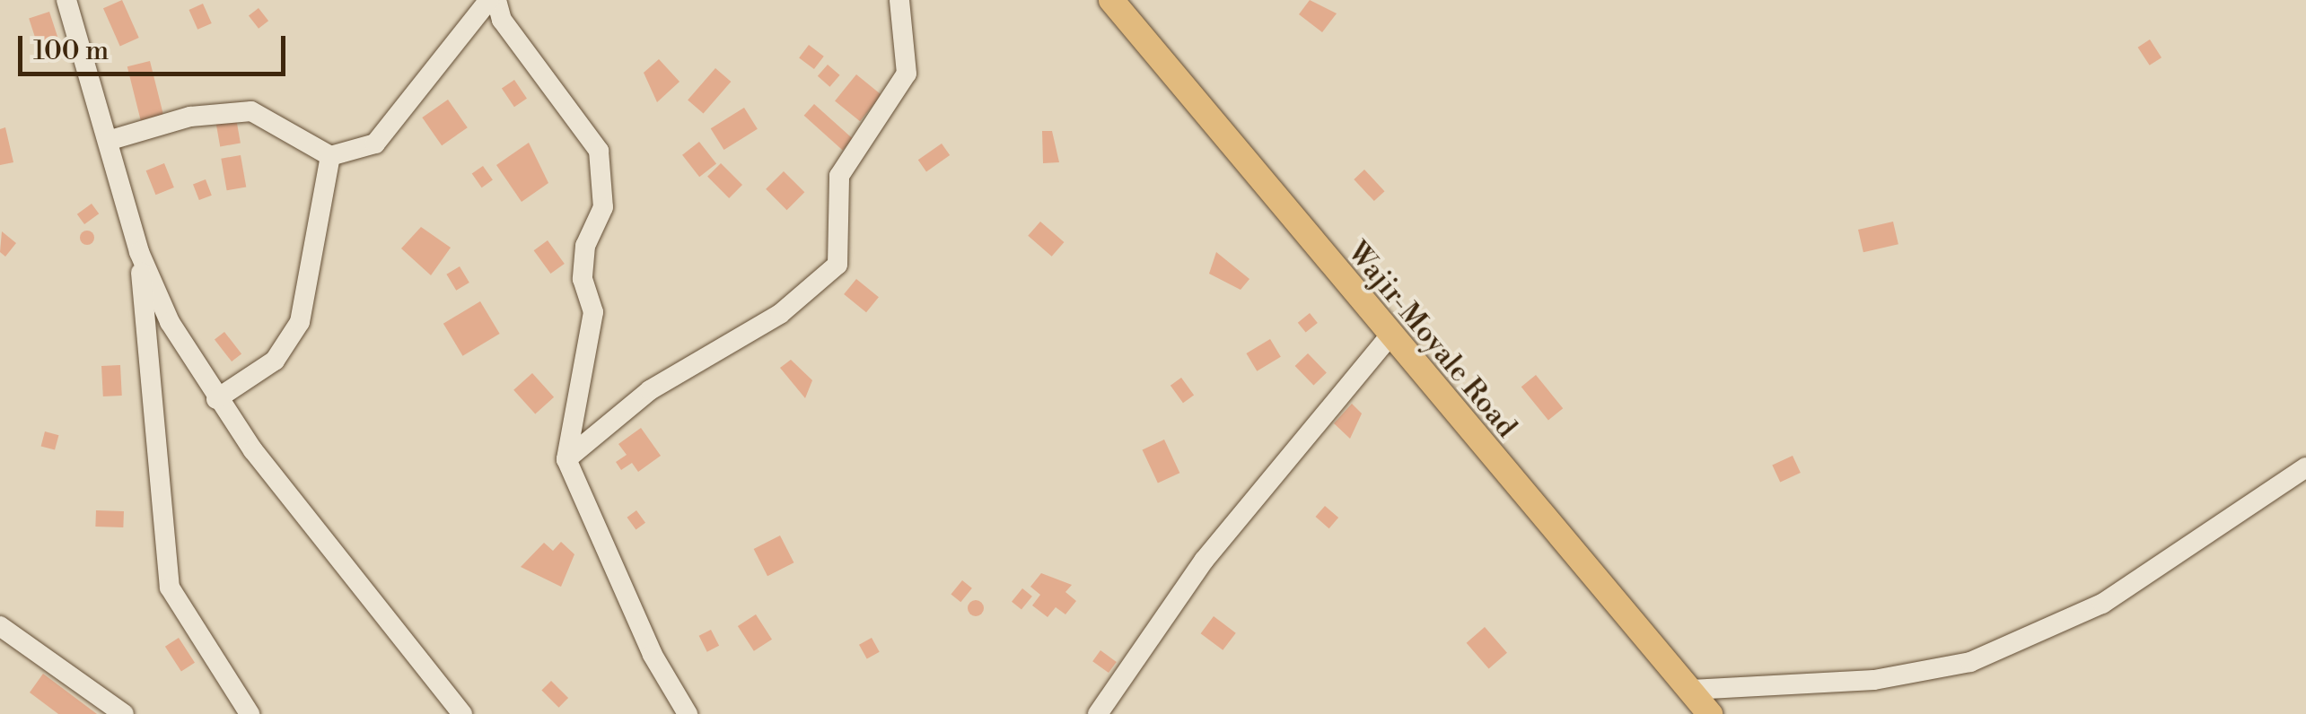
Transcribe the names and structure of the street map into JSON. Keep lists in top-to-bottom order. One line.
{"streets":{"main road":["Wajir-Moyale Road"]},"scale_bar":"100 m"}
